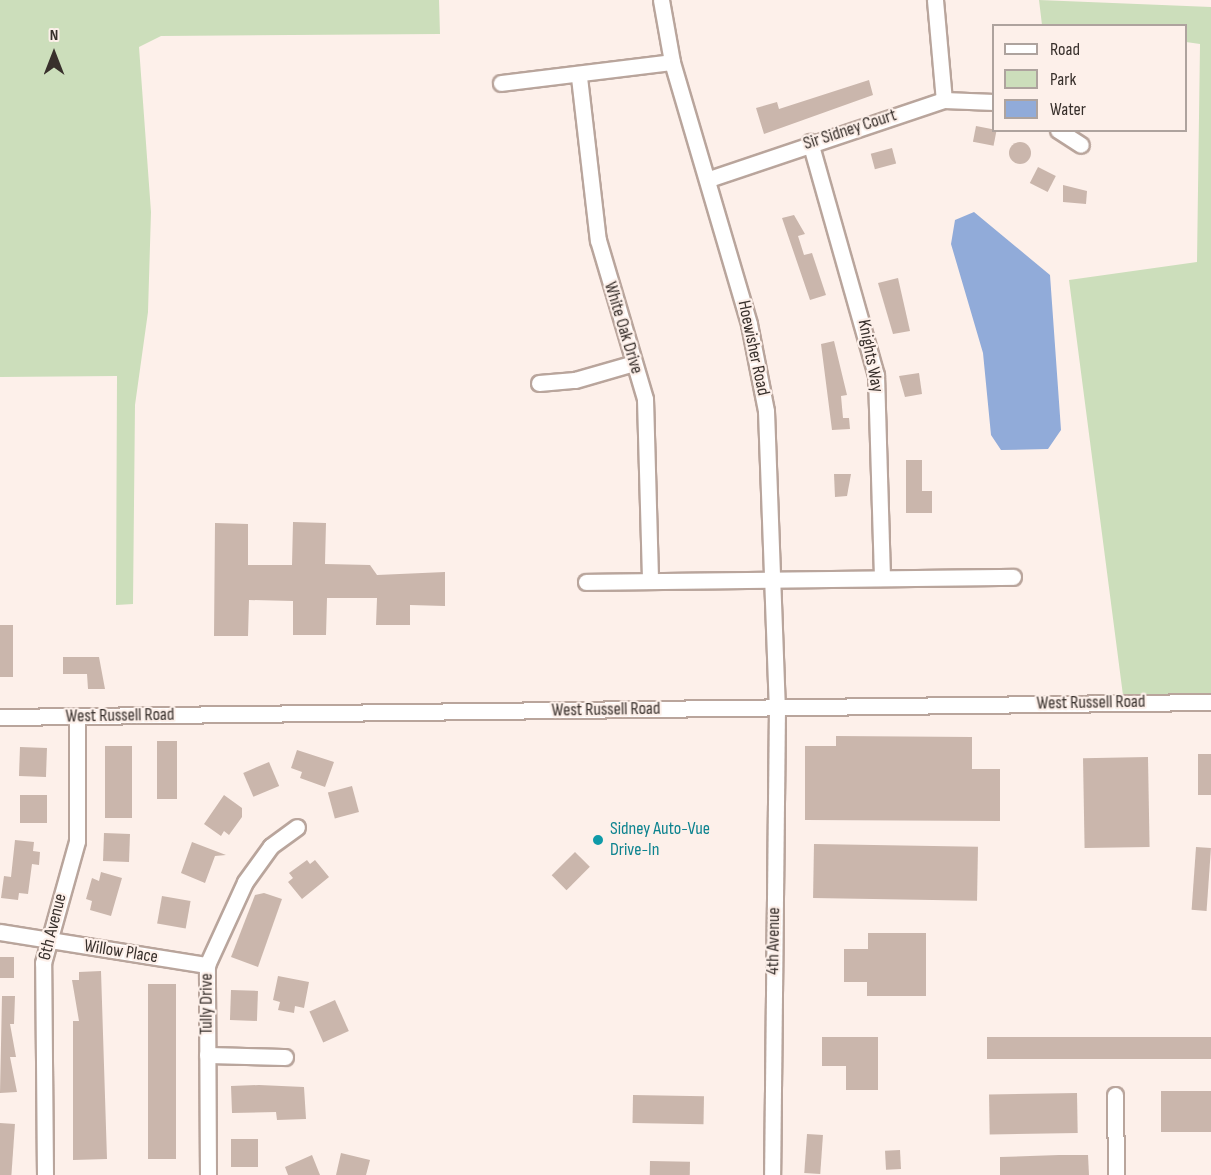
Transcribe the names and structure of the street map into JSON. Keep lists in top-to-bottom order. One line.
{"streets":{"street":["Sir Sidney Court","White Oak Drive","Hoewisher Road","Knights Way","West Russell Road","6th Avenue","4th Avenue","Willow Place","Tully Drive"]},"crossings":[["Sir Sidney Court","Hoewisher Road"],["Sir Sidney Court","Knights Way"],["Hoewisher Road","West Russell Road"],["Hoewisher Road","4th Avenue"],["West Russell Road","6th Avenue"],["West Russell Road","4th Avenue"],["6th Avenue","Willow Place"],["Willow Place","Tully Drive"]],"places":["Sidney Auto-Vue Drive-In"],"legend":["Road","Park","Water"],"north":"top"}
